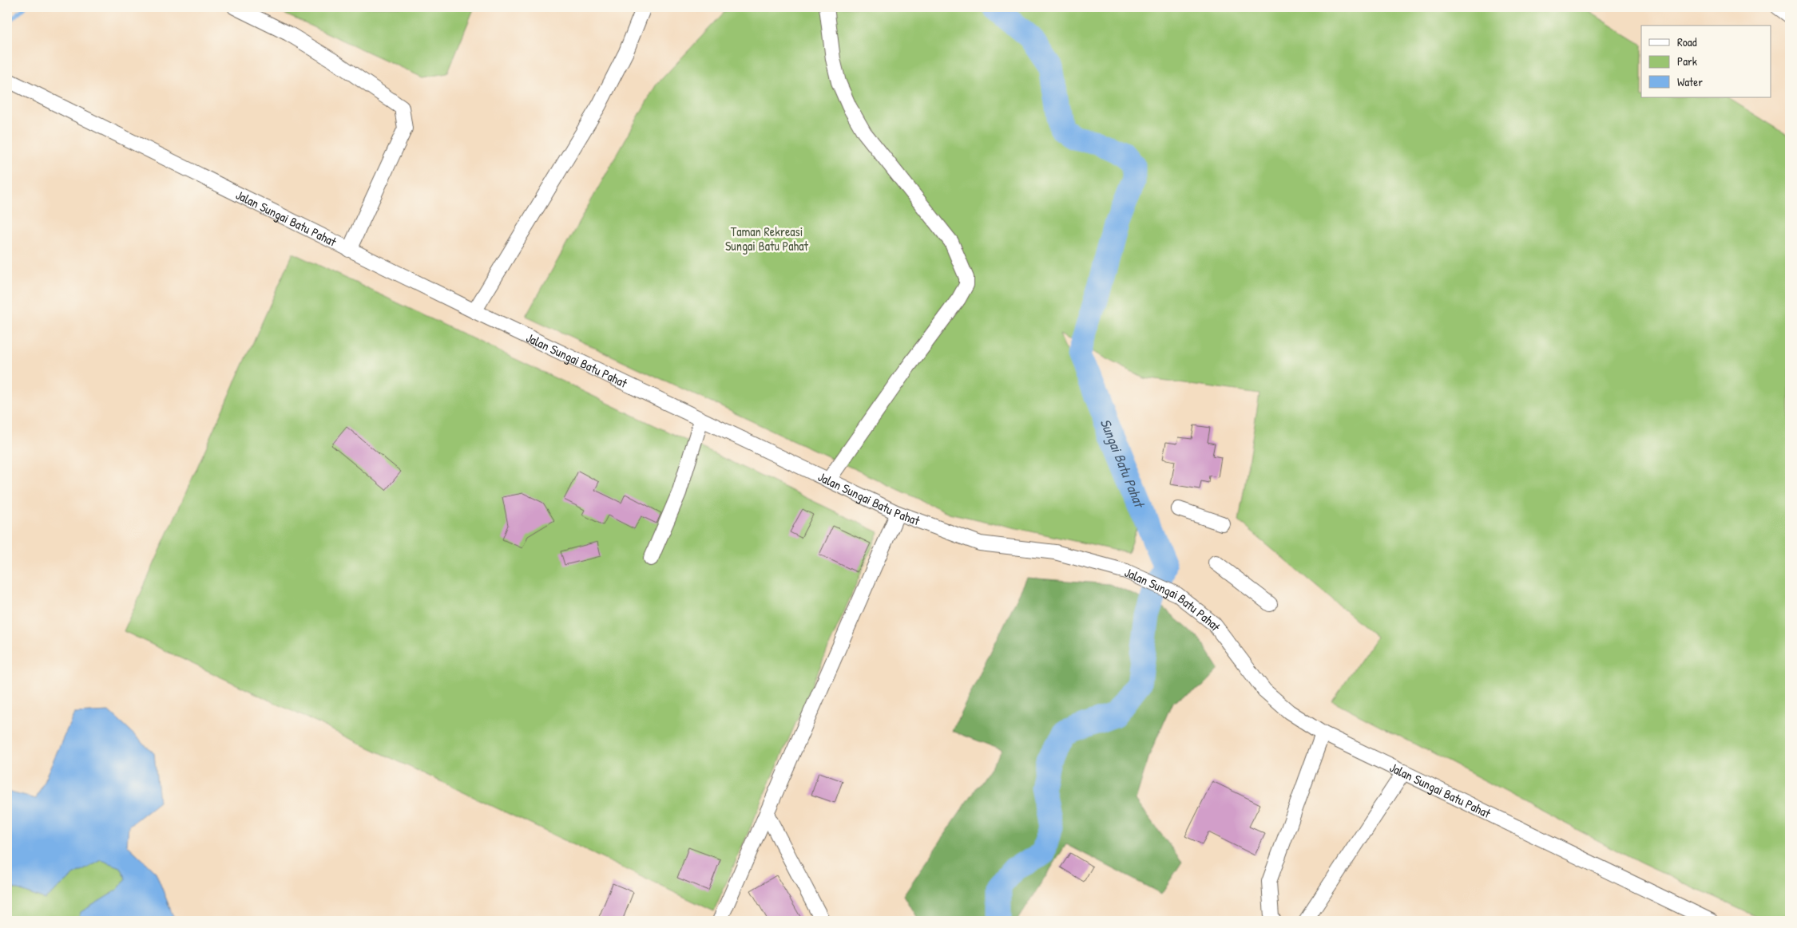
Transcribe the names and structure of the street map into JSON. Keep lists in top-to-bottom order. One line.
{"streets":{"street":["Jalan Sungai Batu Pahat"]},"water":["Sungai Batu Pahat"],"parks":["Taman Rekreasi Sungai Batu Pahat"],"legend":["Road","Park","Water"]}
